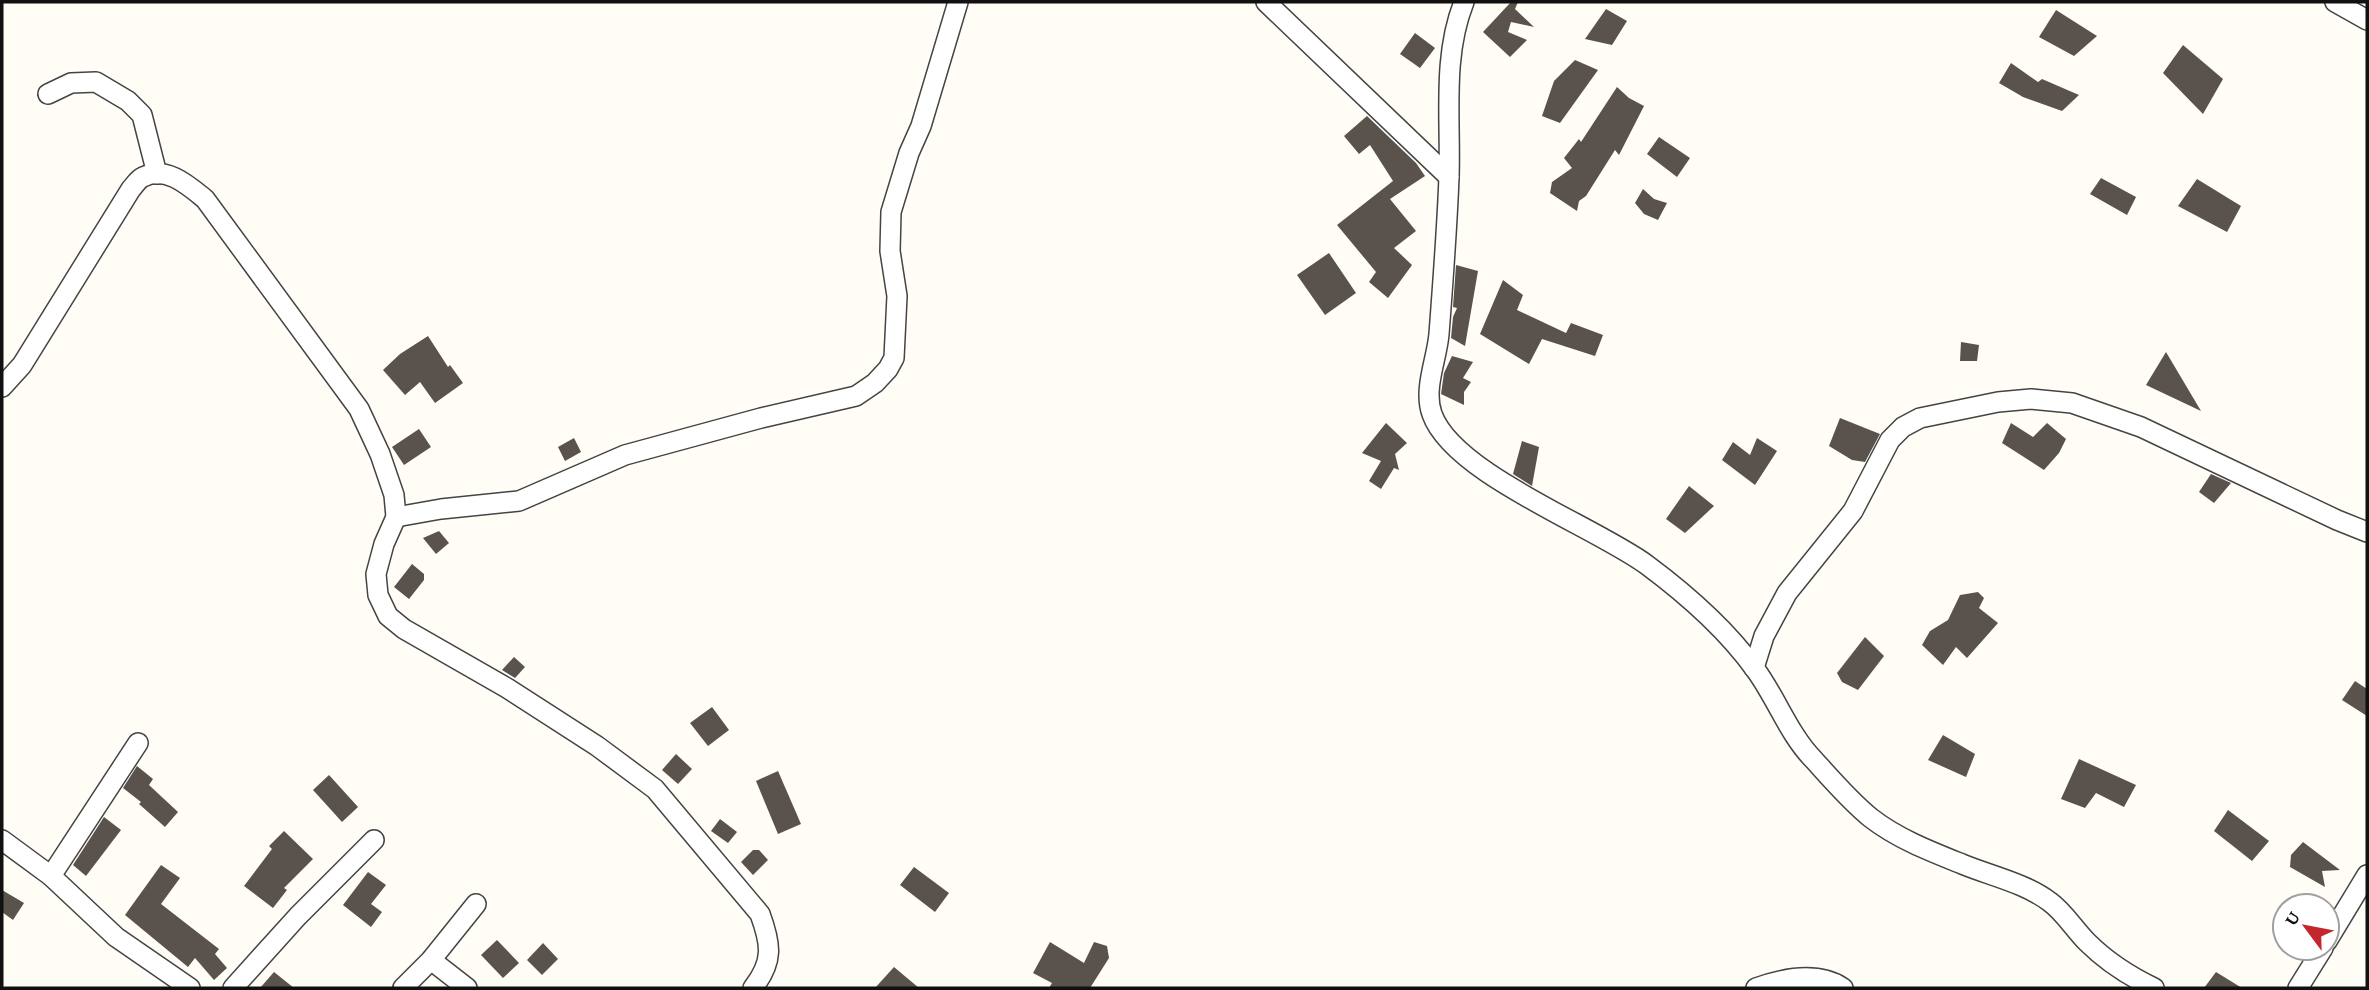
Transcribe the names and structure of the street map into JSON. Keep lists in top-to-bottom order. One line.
{"north":"top left"}
